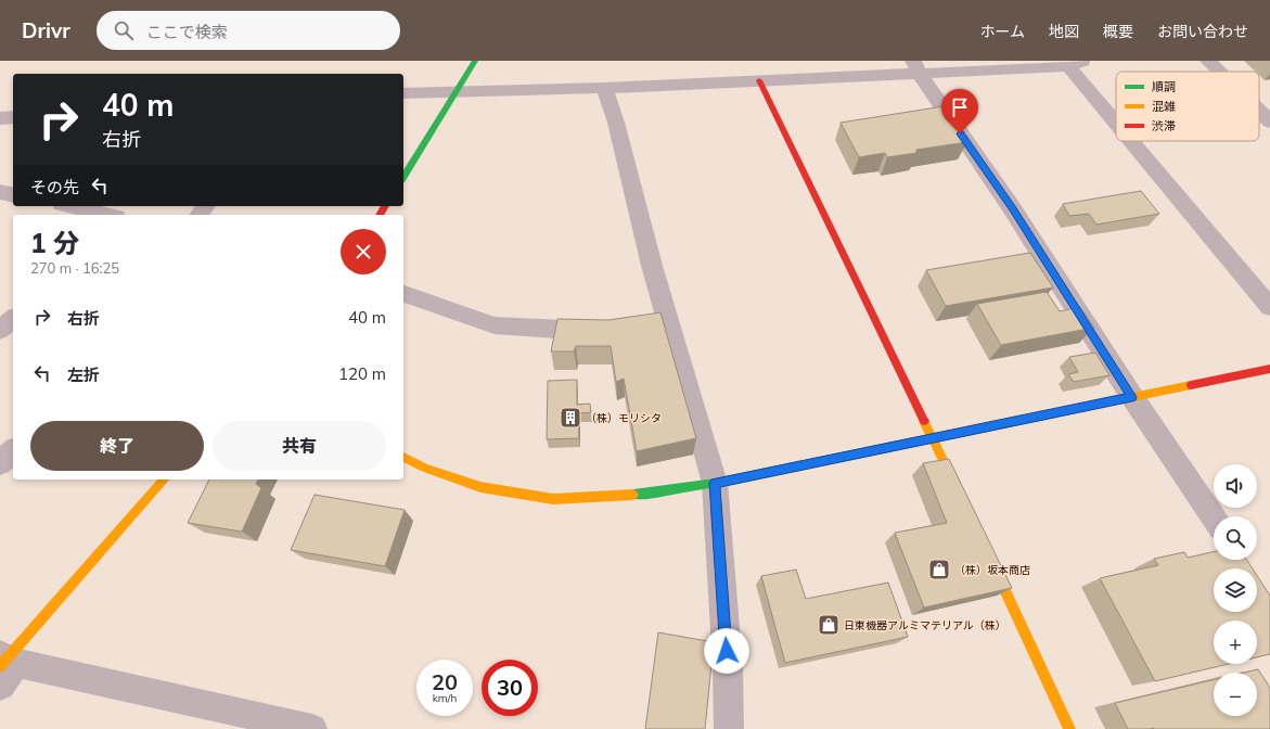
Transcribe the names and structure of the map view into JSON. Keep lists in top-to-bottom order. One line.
{"places":{"building":["（株）モリシタ"],"shop":["（株）坂本商店","日東機器アルミマテリアル（株）"]},"legend":["順調","混雑","渋滞"],"page":{"header":"Drivr","search":"ここで検索","nav":["ホーム","地図","概要","お問い合わせ"],"turn":["40 m","右折"],"then":"その先","heading":["1 分","270 m · 16:25"],"list":[{"name":"右折","value":"40 m"},{"name":"左折","value":"120 m"}],"buttons":["終了","共有"],"map_buttons":["+","−"],"speed":"20 km/h","limit":"30"}}
